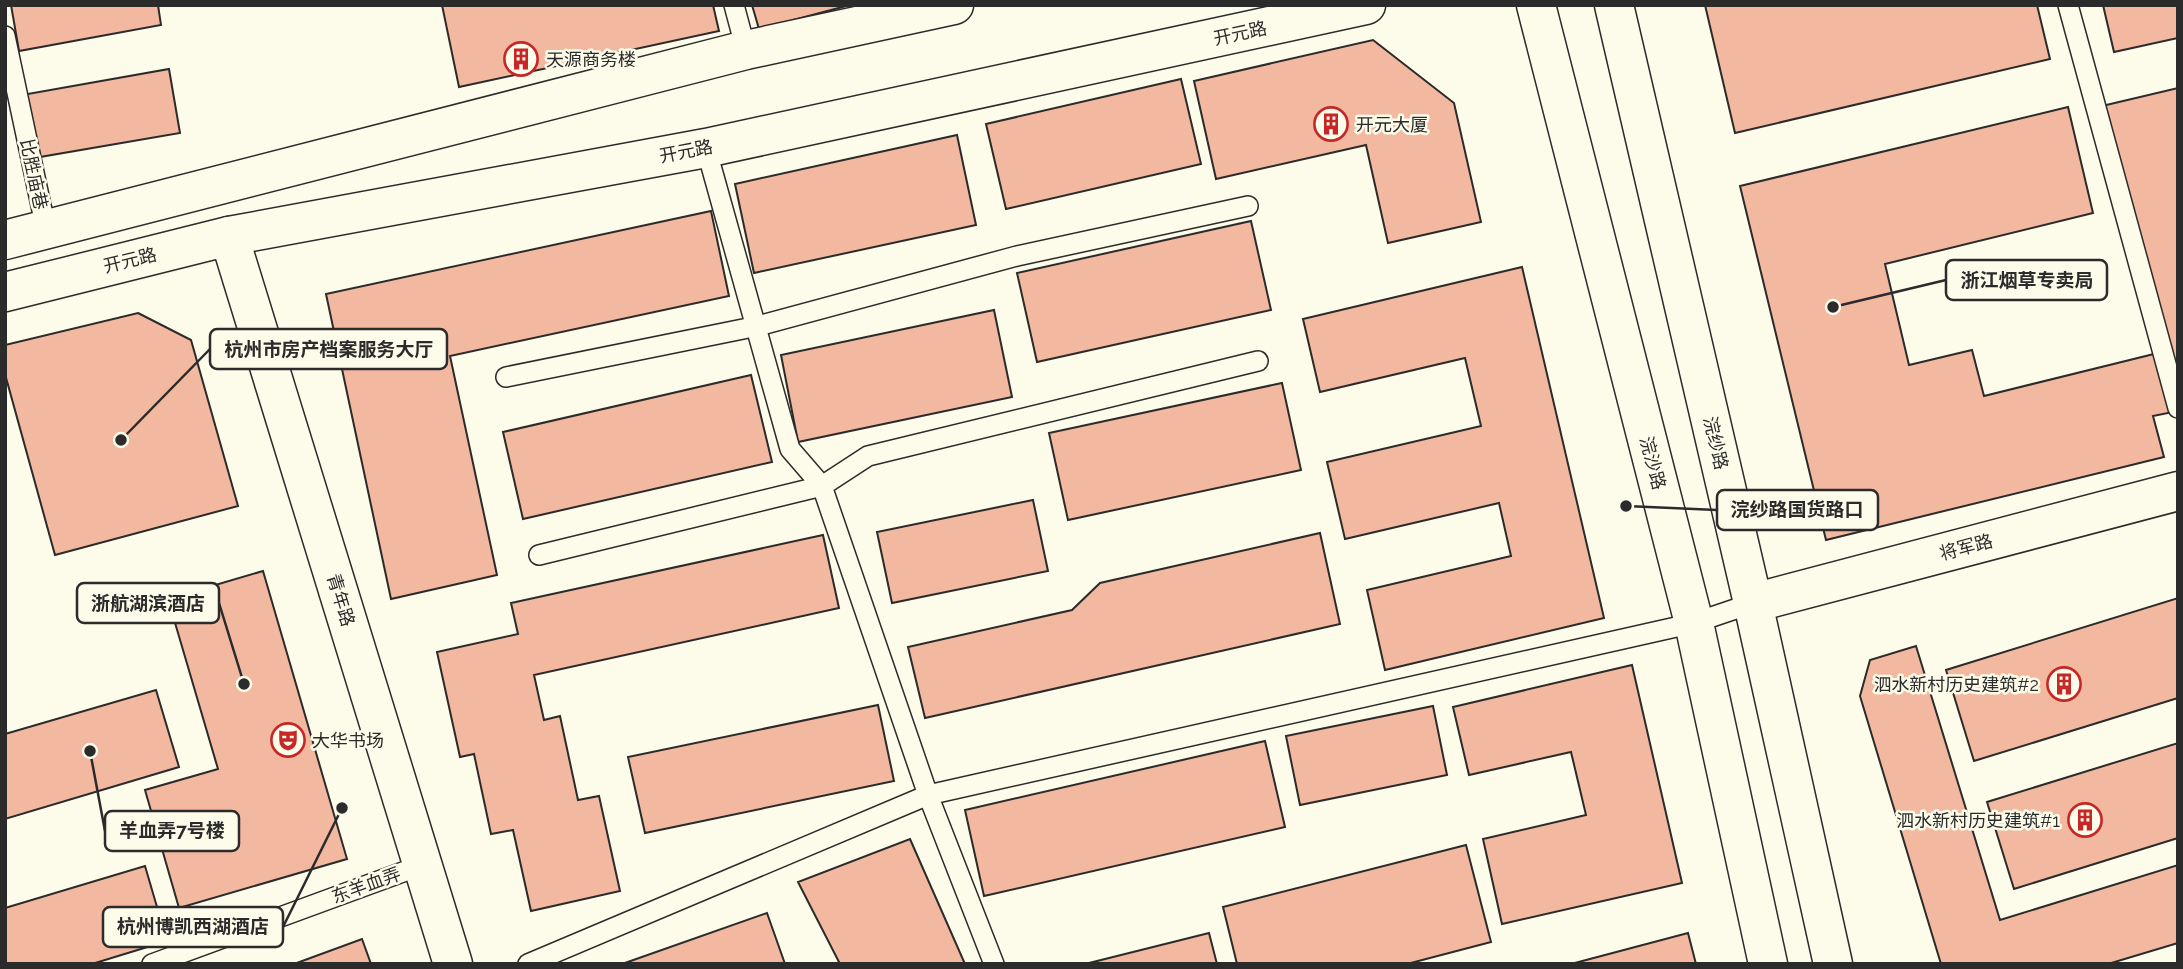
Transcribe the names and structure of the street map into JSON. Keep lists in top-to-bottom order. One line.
{"streets":{"street":["开元路","浣纱路","浣沙路","将军路","青年路"],"lane":["比胜庙巷","东羊血弄"]},"crossings":[["开元路","青年路"],["浣纱路","将军路"],["青年路","东羊血弄"]],"places":{"building":["天源商务楼","开元大厦","泗水新村历史建筑#2","泗水新村历史建筑#1"],"other":["浙江烟草专卖局","杭州市房产档案服务大厅","浣纱路国货路口","浙航湖滨酒店","羊血弄7号楼","杭州博凯西湖酒店"],"theatre":["大华书场"]}}
